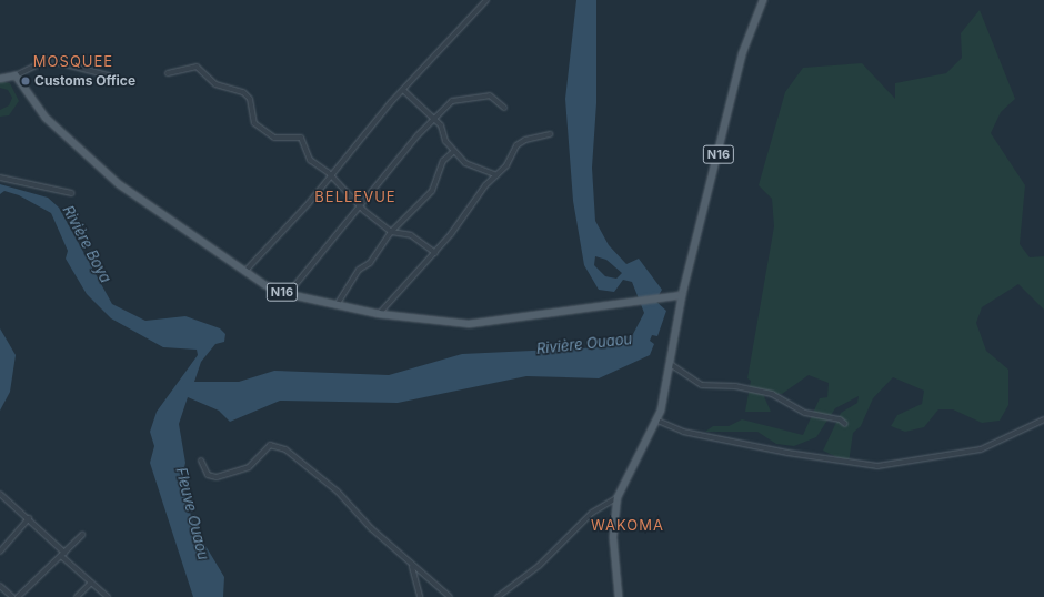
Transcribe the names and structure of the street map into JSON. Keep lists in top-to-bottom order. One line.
{"streets":{"main road":["N16"]},"districts":["MOSQUEE","BELLEVUE","WAKOMA"],"water":["Rivière Boya","Rivière Ouaou","Fleuve Ouaou"],"places":["Customs Office"]}
